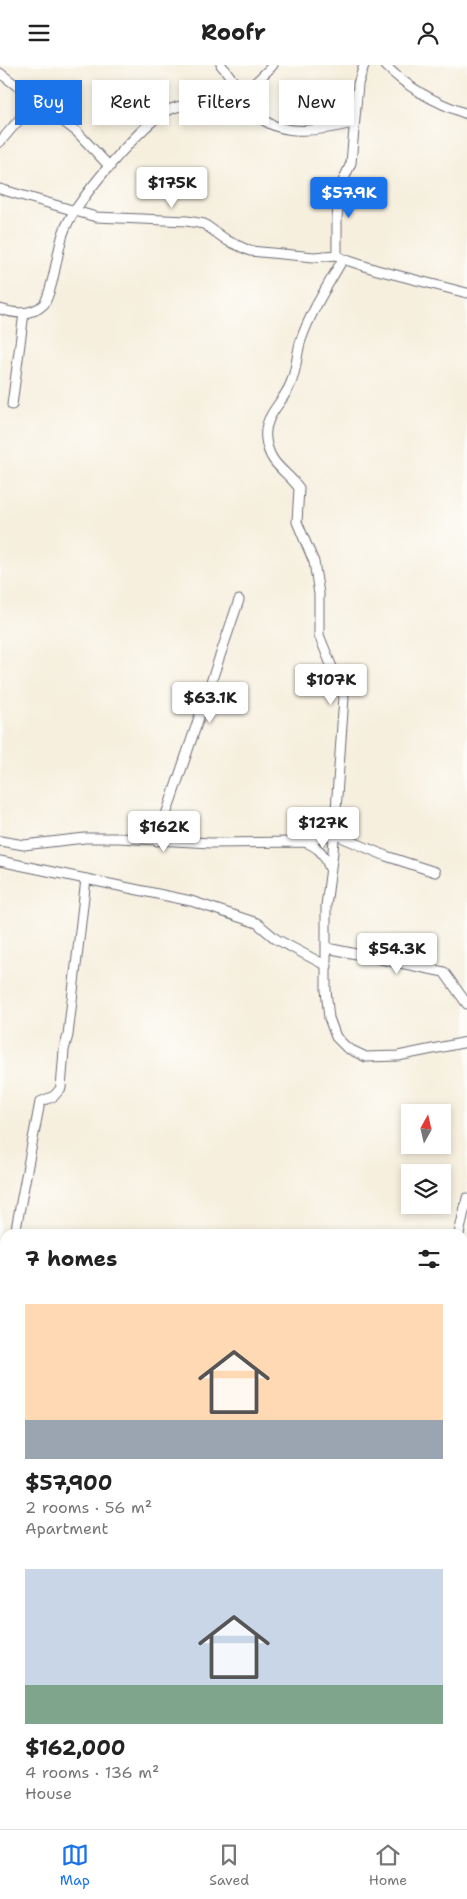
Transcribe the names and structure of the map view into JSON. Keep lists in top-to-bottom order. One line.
{"north":"top","page":{"header":"Roofr","chip":["Buy","Rent","Filters","New"],"price":["$175K","$57.9K","$107K","$63.1K","$127K","$162K","$54.3K"],"heading":"7 homes","list":[{"name":"$57,900","note":"2 rooms · 56 m² · Apartment"},{"name":"$162,000","note":"4 rooms · 136 m² · House"}],"tabs":["Map","Saved","Home"]}}
